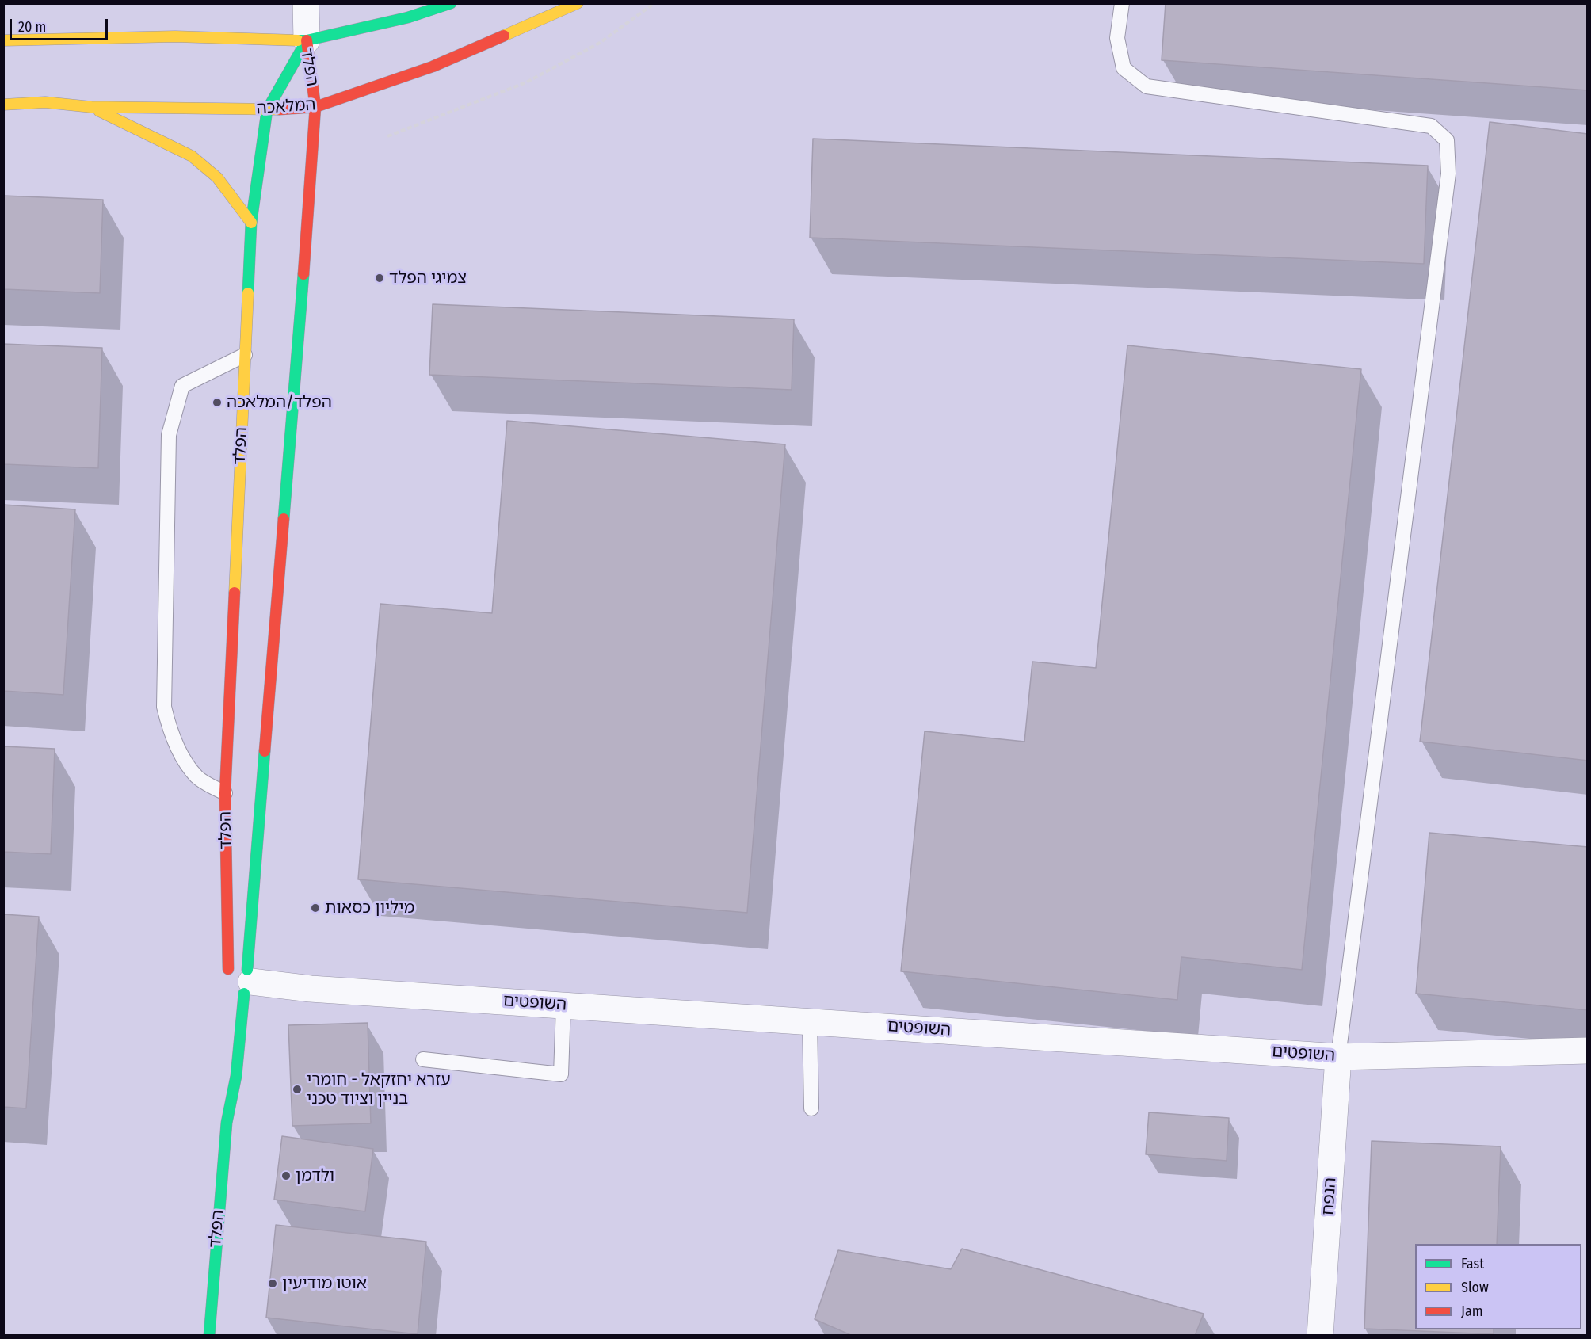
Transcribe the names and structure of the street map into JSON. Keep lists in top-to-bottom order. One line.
{"streets":{"street":["הפלד","המלאכה","השופטים","הנפח"]},"crossings":[["הפלד","המלאכה"],["הפלד","השופטים"],["השופטים","הנפח"]],"places":["צמיגי הפלד","הפלד/המלאכה","מיליון כסאות","עזרא יחזקאל - חומרי בניין וציוד טכני","ולדמן","אוטו מודיעין"],"legend":["Fast","Slow","Jam"],"scale_bar":"20 m"}
